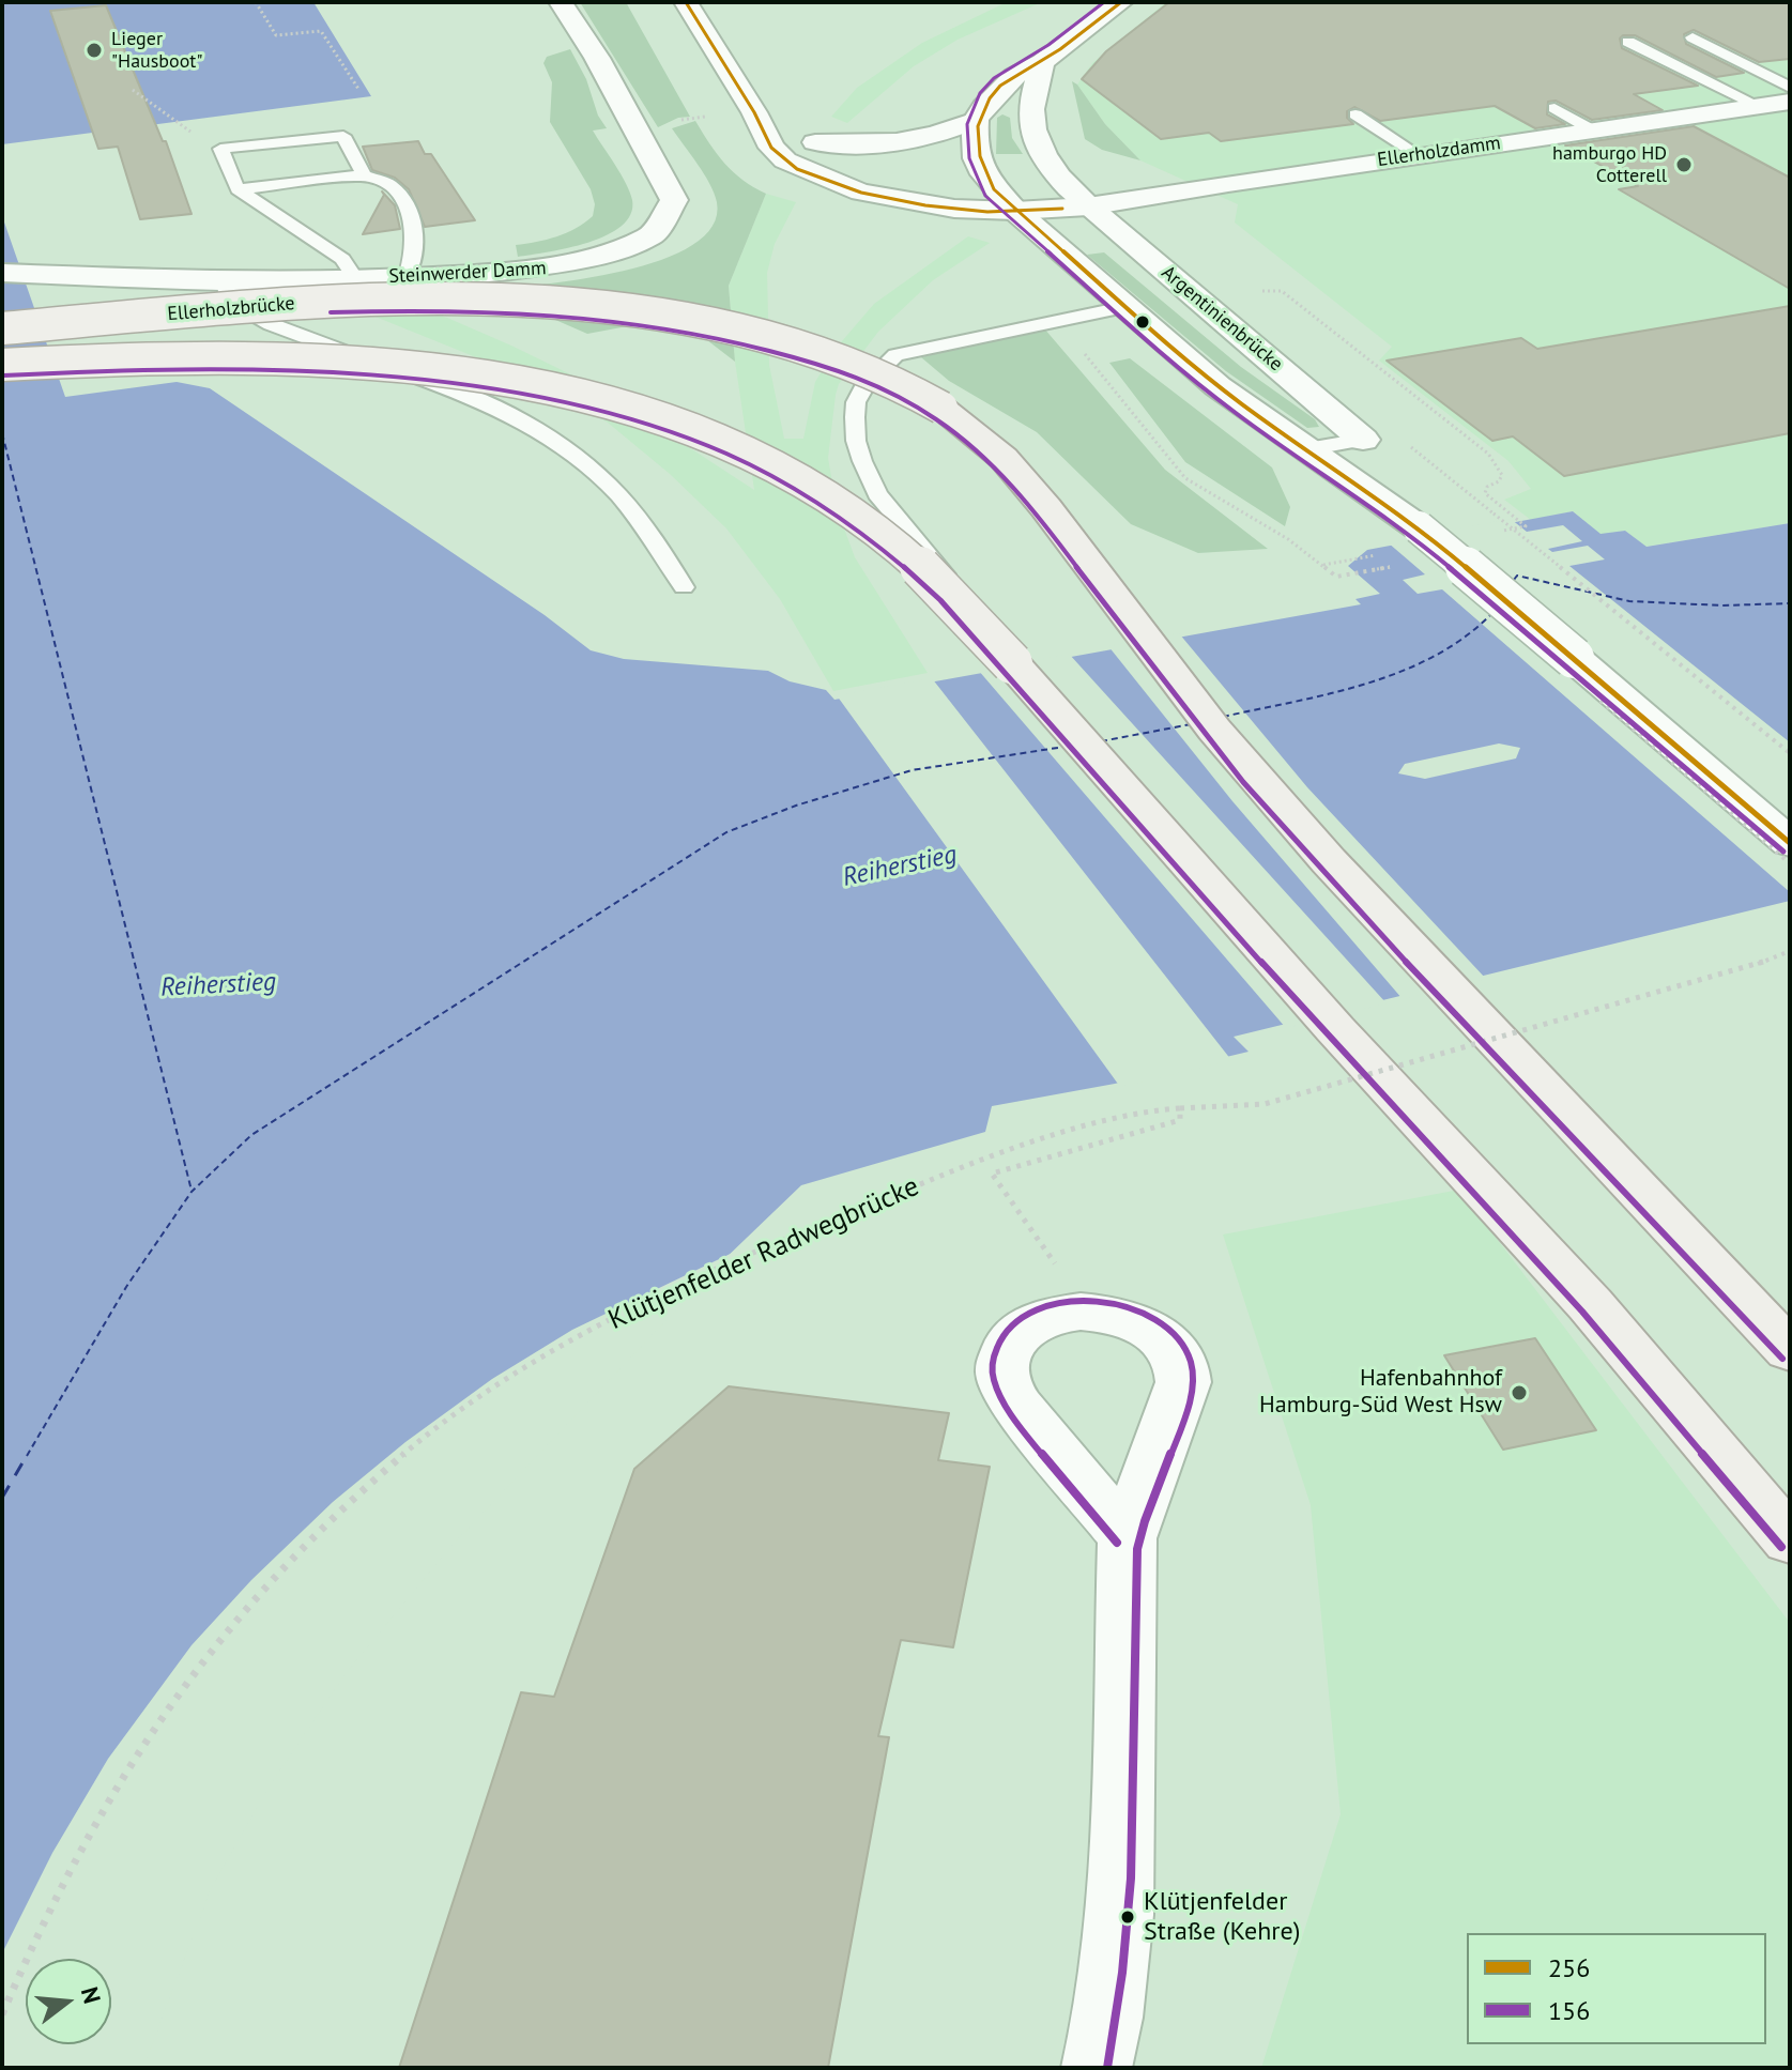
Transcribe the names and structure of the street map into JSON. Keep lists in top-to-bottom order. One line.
{"streets":{"main road":["Ellerholzbrücke"],"street":["Ellerholzdamm","Steinwerder Damm","Argentinienbrücke"],"path":["Klütjenfelder Radwegbrücke"]},"crossings":[["Ellerholzdamm","Argentinienbrücke"]],"water":["Reiherstieg"],"places":["Lieger \"Hausboot\"","hamburgo HD Cotterell","Hafenbahnhof Hamburg-Süd West Hsw","Klütjenfelder Straße (Kehre)"],"lines":["transit line 256","transit line 156"],"legend":["256","156"],"north":"right"}
